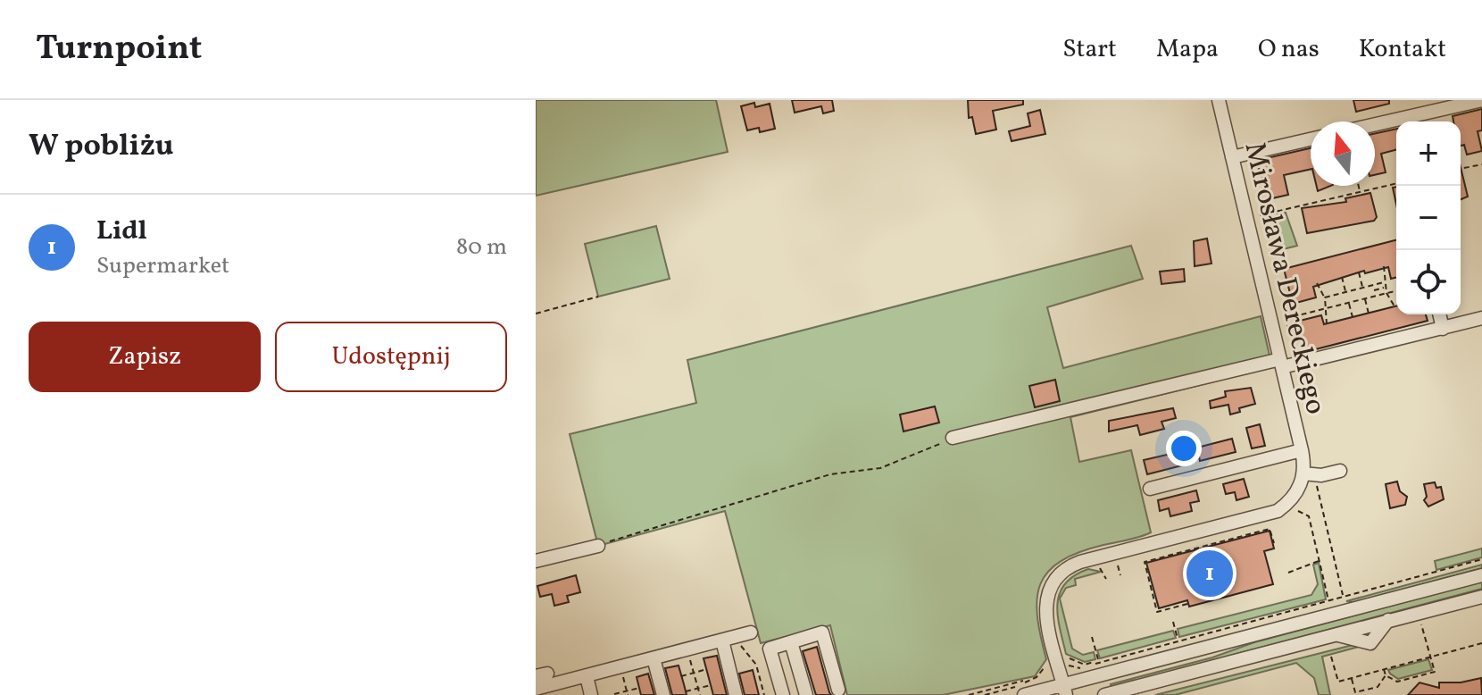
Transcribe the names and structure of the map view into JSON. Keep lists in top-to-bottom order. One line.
{"streets":{"street":["Mirosława Dereckiego"]},"north":"top","page":{"header":"Turnpoint","nav":["Start","Mapa","O nas","Kontakt"],"heading":"W pobliżu","map_buttons":["+","−"],"list":[{"mark":"1","name":"Lidl","note":"Supermarket","value":"80 m"}],"buttons":["Zapisz","Udostępnij"],"pins":"1"}}
